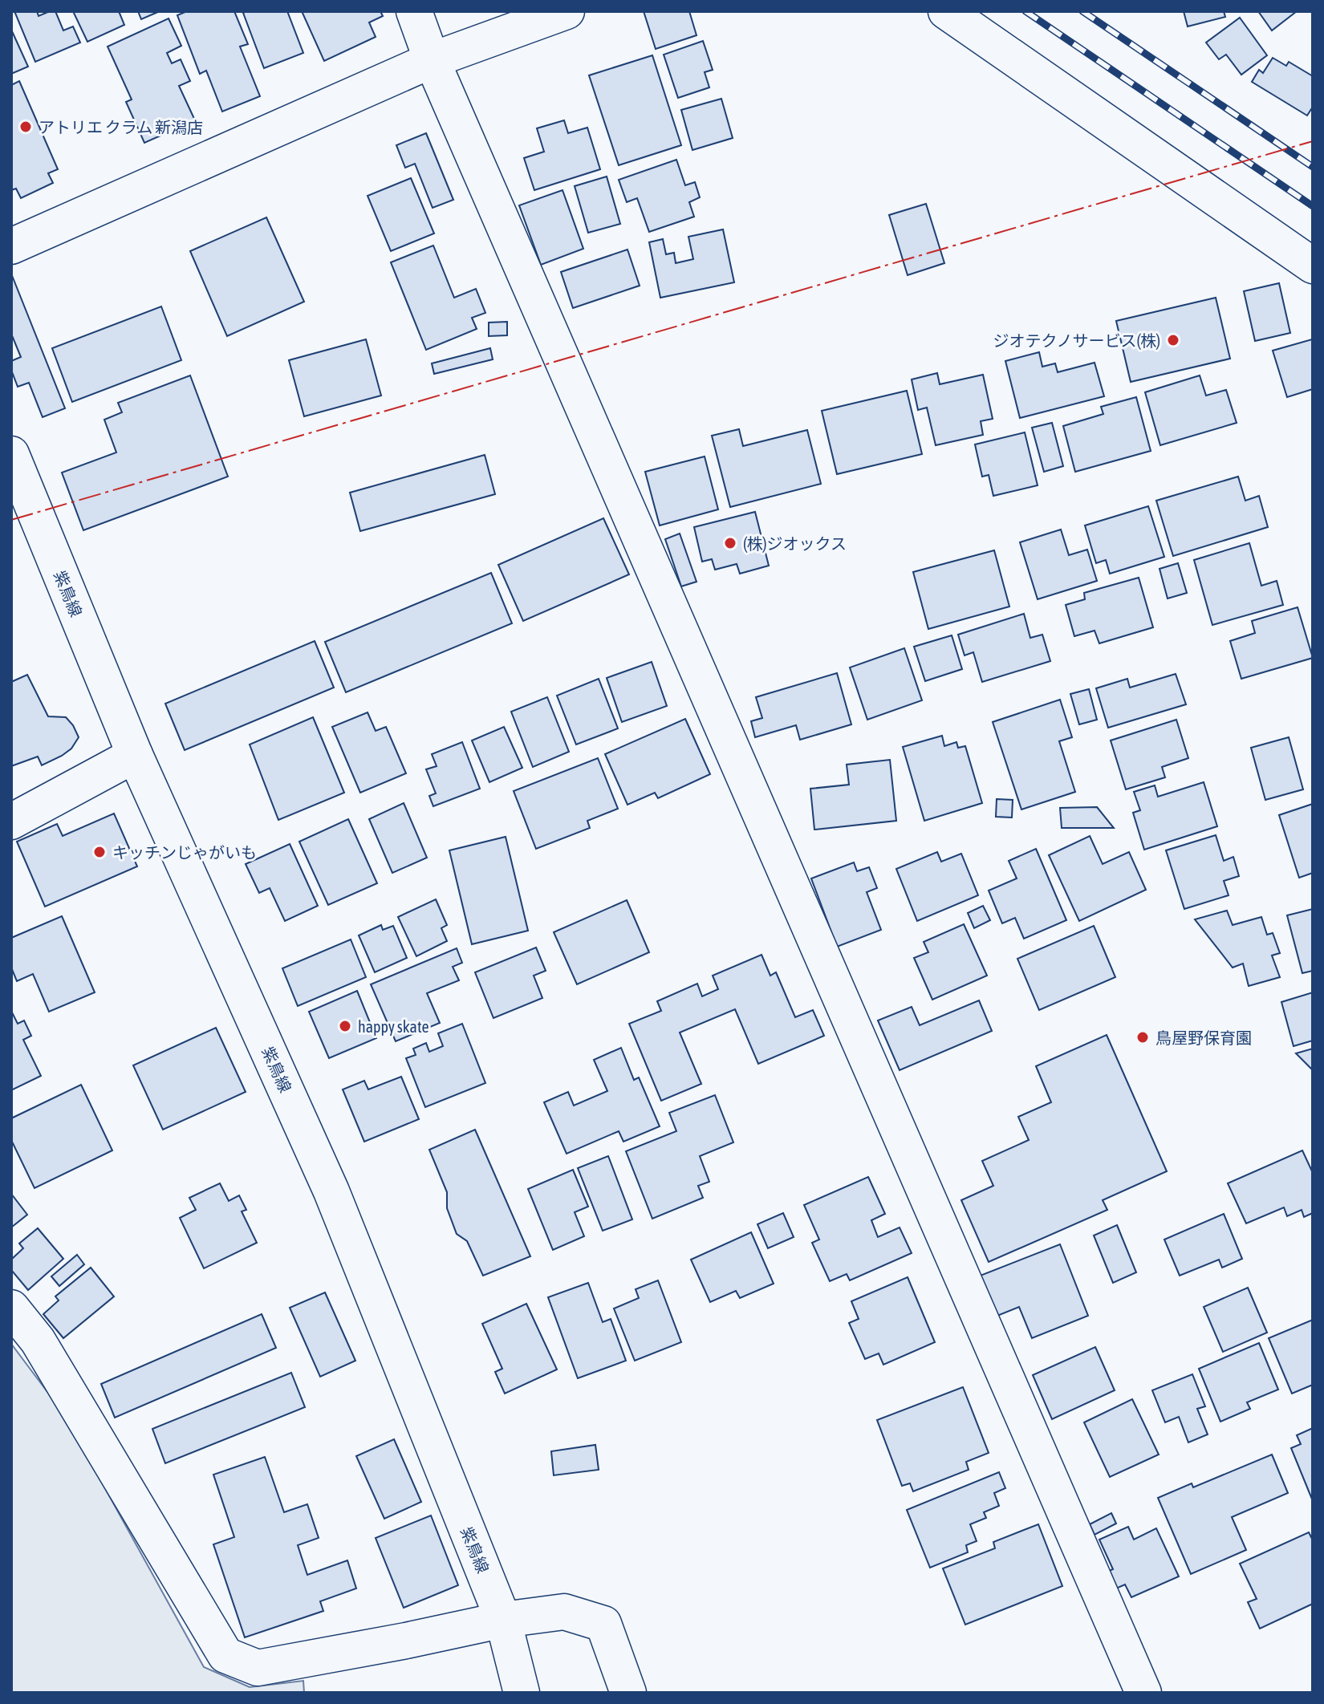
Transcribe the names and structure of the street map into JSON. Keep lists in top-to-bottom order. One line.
{"streets":{"street":["紫鳥線"]},"places":["アトリエ クラム 新潟店","ジオテクノサービス(株)","(株)ジオックス","キッチンじゃがいも","happy skate","鳥屋野保育園"]}
